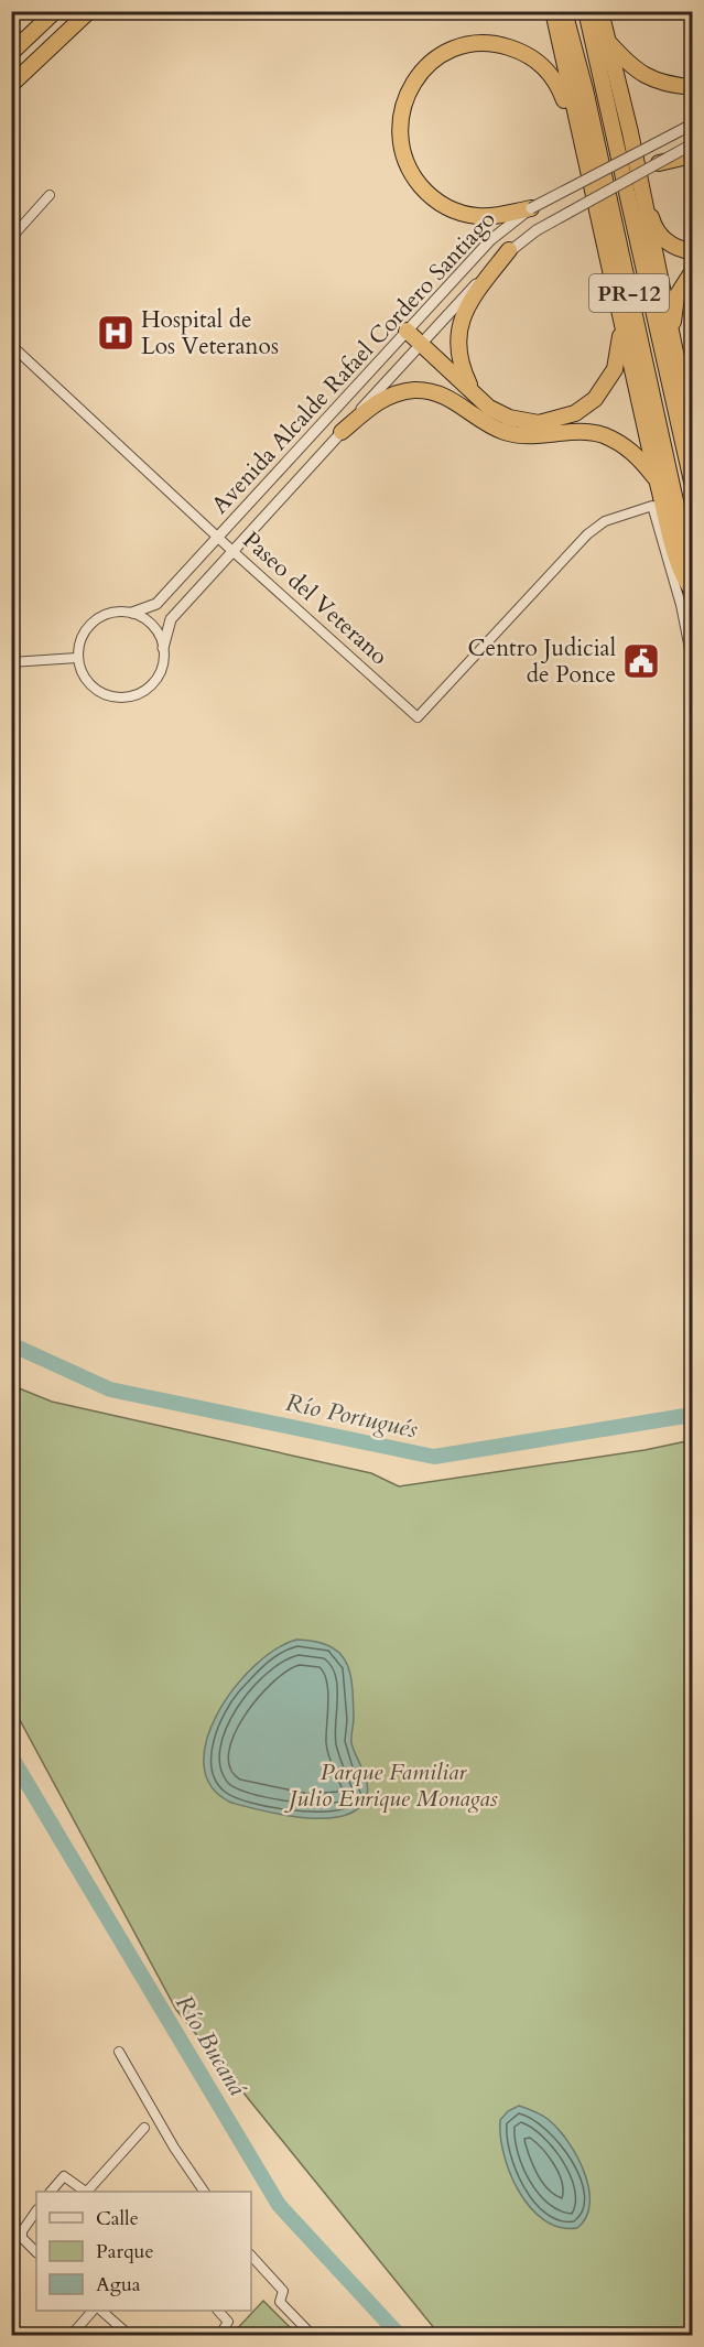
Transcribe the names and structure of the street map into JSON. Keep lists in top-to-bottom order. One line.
{"streets":{"highway":["PR-12"],"street":["Avenida Alcalde Rafael Cordero Santiago","Paseo del Veterano"]},"crossings":[["Avenida Alcalde Rafael Cordero Santiago","Paseo del Veterano"]],"water":["Río Portugués","Río Bucaná"],"parks":["Parque Familiar Julio Enrique Monagas"],"places":{"hospital":["Hospital de Los Veteranos"],"public building":["Centro Judicial de Ponce"]},"legend":["Calle","Parque","Agua"]}
